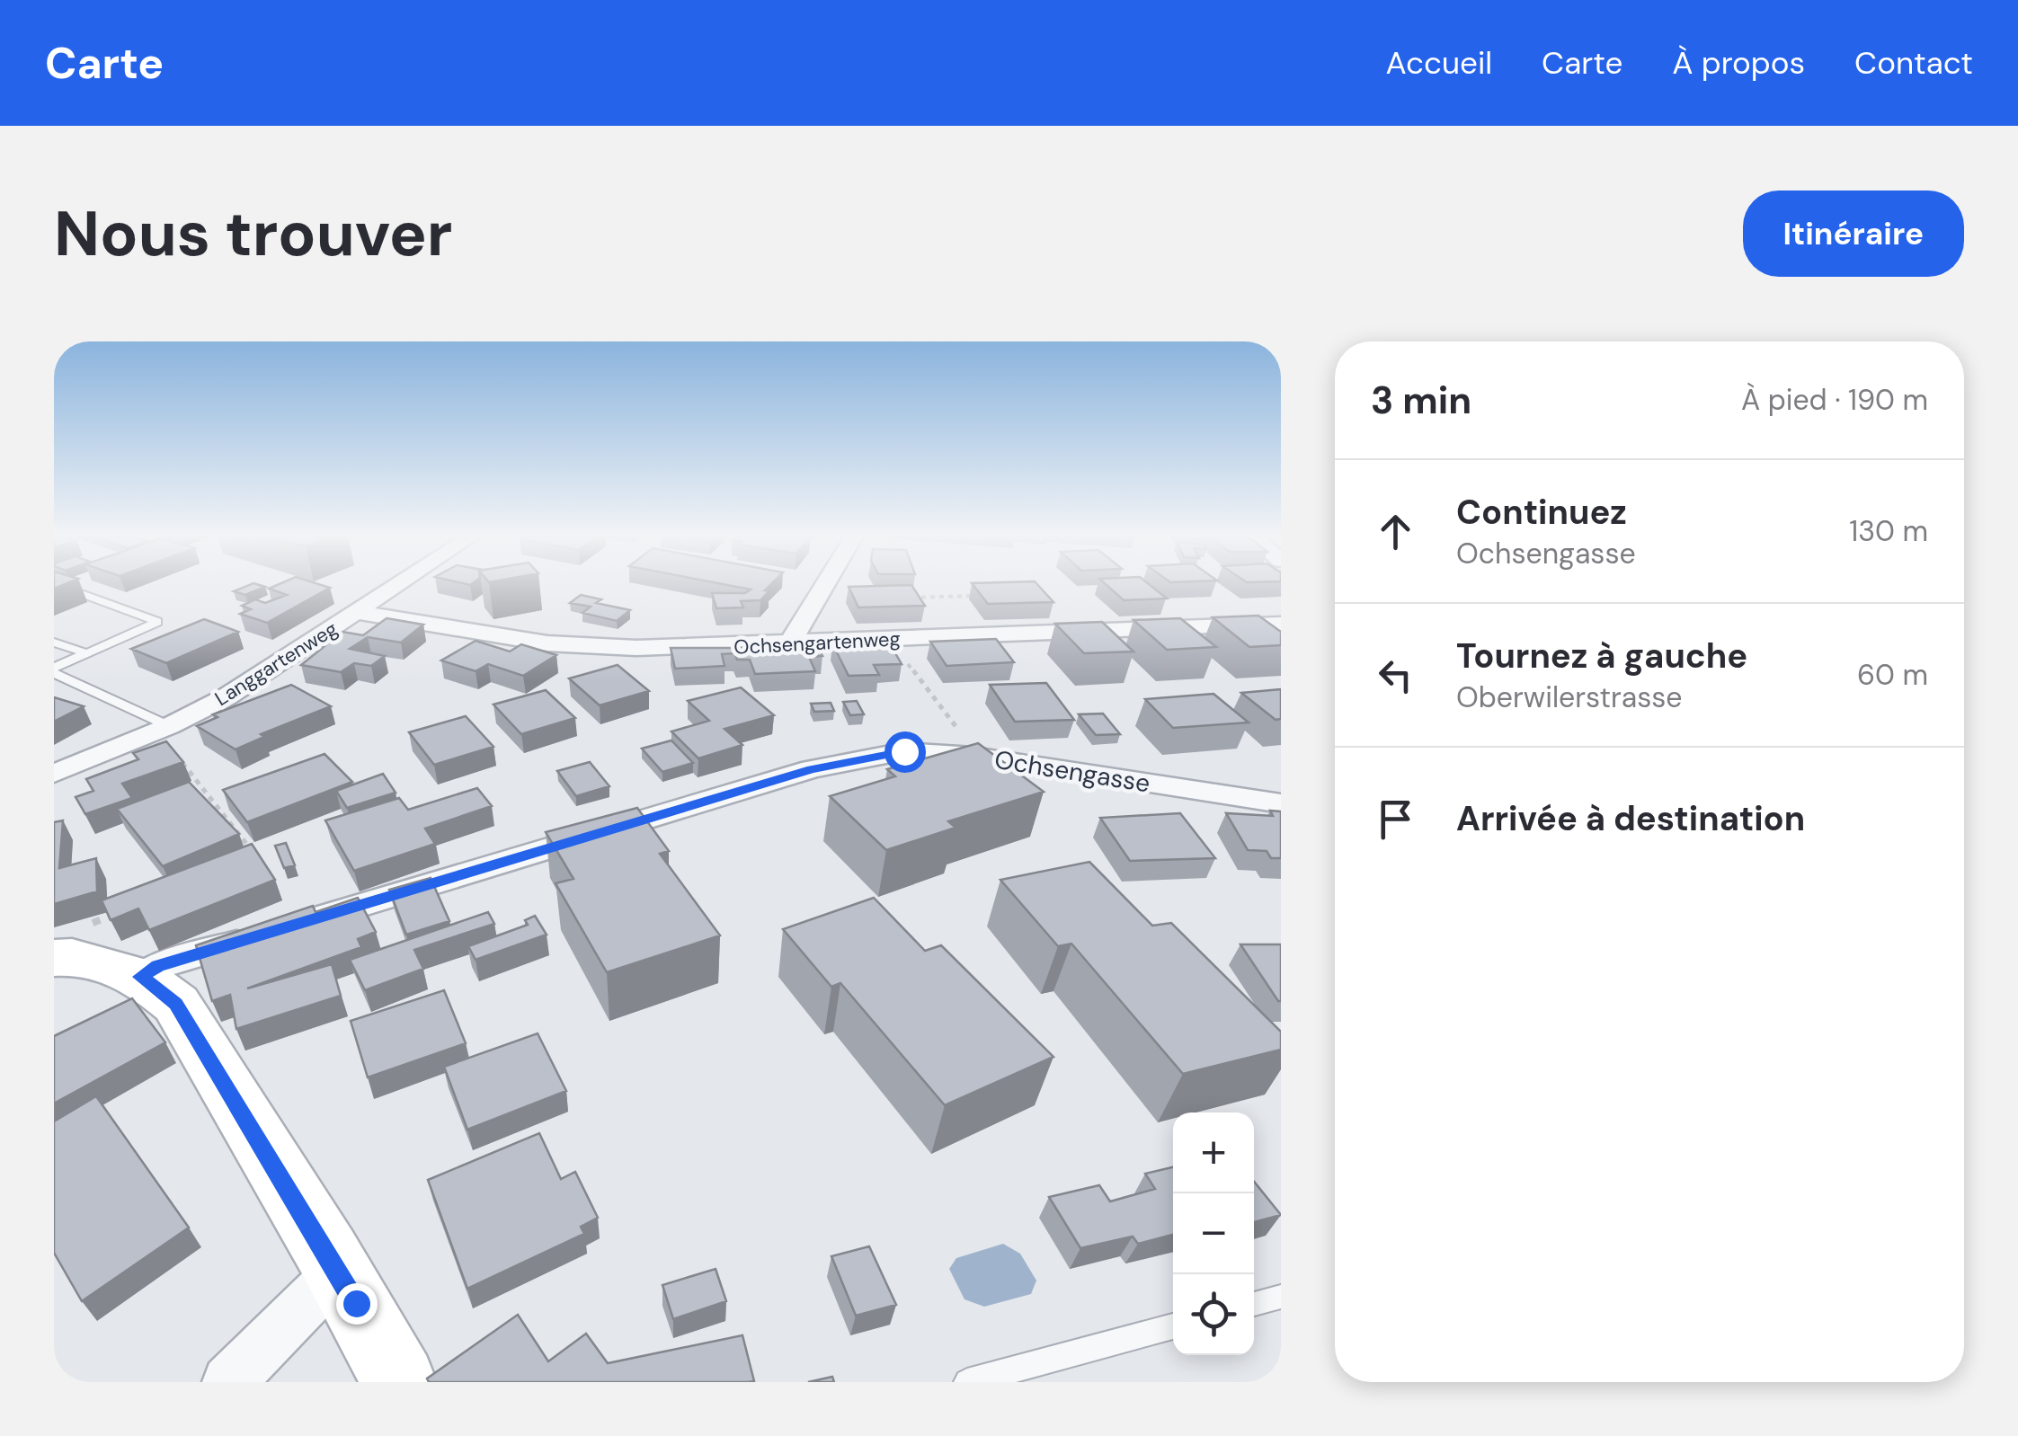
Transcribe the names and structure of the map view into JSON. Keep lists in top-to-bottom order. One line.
{"streets":{"street":["Ochsengartenweg","Langgartenweg","Ochsengasse"]},"crossings":[["Ochsengartenweg","Langgartenweg"]],"page":{"header":"Carte","nav":["Accueil","Carte","À propos","Contact"],"buttons":"Itinéraire","title":"Nous trouver","heading":["3 min","À pied · 190 m"],"list":[["Continuez","Ochsengasse","130 m"],["Tournez à gauche","Oberwilerstrasse","60 m"],"Arrivée à destination"],"map_buttons":["+","−"]}}
